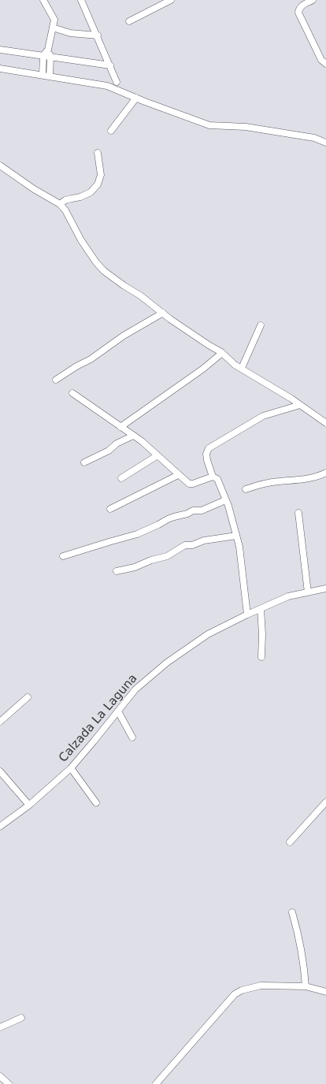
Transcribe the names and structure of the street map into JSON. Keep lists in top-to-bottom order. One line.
{"streets":{"street":["Calzada La Laguna"]}}
